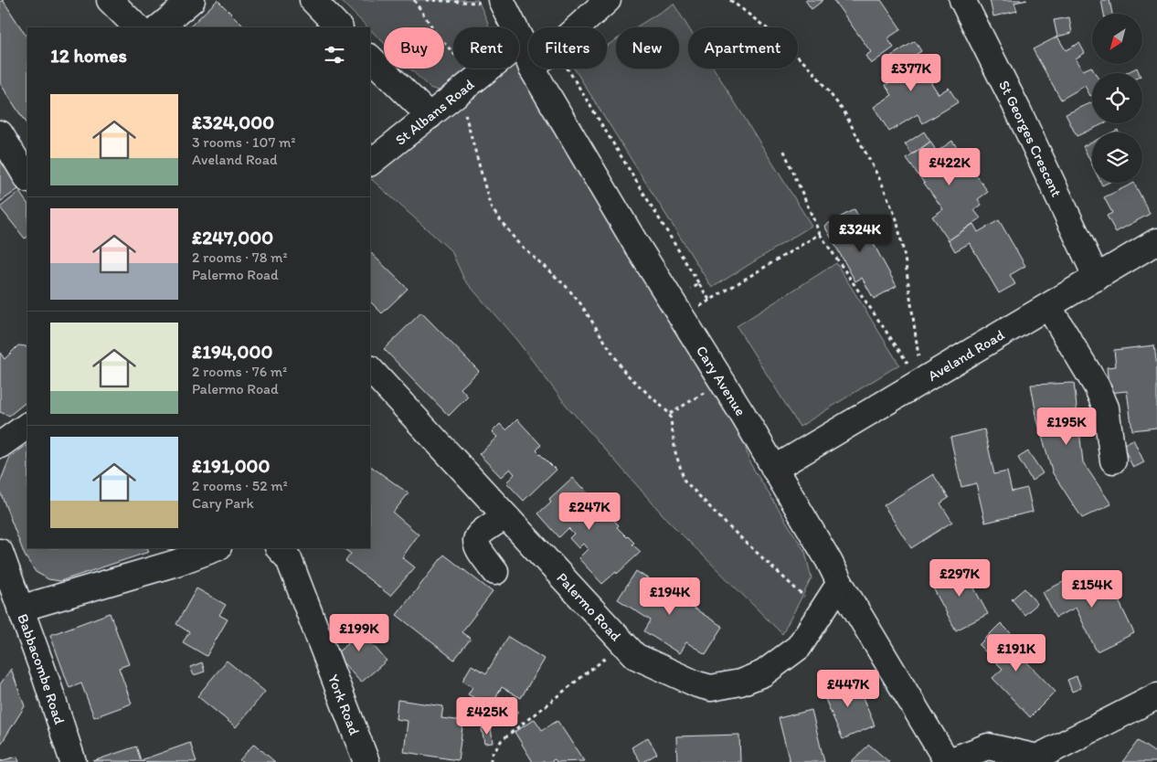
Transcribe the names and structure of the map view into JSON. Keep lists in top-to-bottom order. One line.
{"streets":{"street":["St Albans Road","St Georges Crescent","Aveland Road","Cary Avenue","Palermo Road","Babbacombe Road","York Road"]},"crossings":[["St Albans Road","Cary Avenue"],["St Georges Crescent","Aveland Road"],["Aveland Road","Cary Avenue"],["Cary Avenue","Palermo Road"]],"north":"bottom left","page":{"chip":["Buy","Rent","Filters","New","Apartment"],"heading":"12 homes","price":["£377K","£422K","£324K","£195K","£247K","£297K","£154K","£194K","£199K","£191K","£447K","£425K"],"list":[{"name":"£324,000","note":"3 rooms · 107 m² · Aveland Road"},{"name":"£247,000","note":"2 rooms · 78 m² · Palermo Road"},{"name":"£194,000","note":"2 rooms · 76 m² · Palermo Road"},{"name":"£191,000","note":"2 rooms · 52 m² · Cary Park"}]}}
